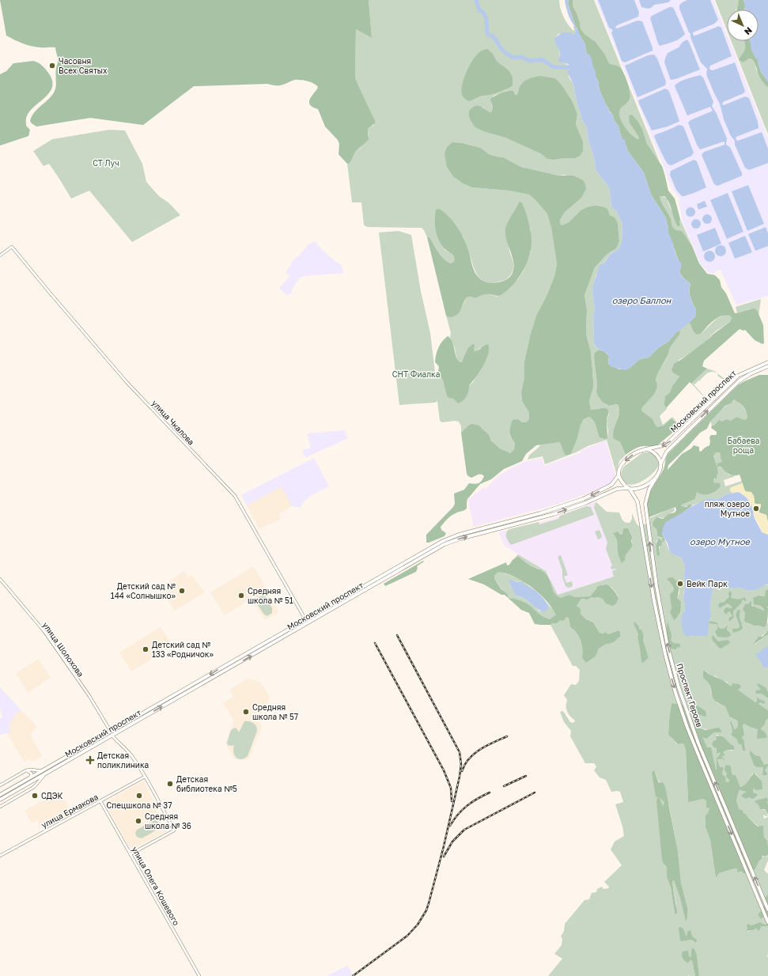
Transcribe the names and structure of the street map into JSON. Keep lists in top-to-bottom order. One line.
{"streets":{"main road":["Московский проспект","Проспект Героев"],"street":["улица Чкалова","улица Шолохова","улица Ермакова","улица Олега Кошевого"]},"crossings":[["Московский проспект","улица Чкалова"],["Московский проспект","улица Шолохова"],["Московский проспект","Проспект Героев"],["улица Ермакова","улица Олега Кошевого"]],"water":["озеро Баллон","озеро Мутное"],"parks":["СТ Луч","СНТ Фиалка","Бабаева роща"],"places":{"other":["Часовня Всех Святых","пляж озеро Мутное","Вейк Парк","Детский сад № 144 «Солнышко»","Средняя школа № 51","Детский сад № 133 «Родничок»","Средняя школа № 57","Детская библиотека №5","СДЭК","Спецшкола № 37","Средняя школа № 36"],"health":["Детская поликлиника"]},"north":"bottom right"}
